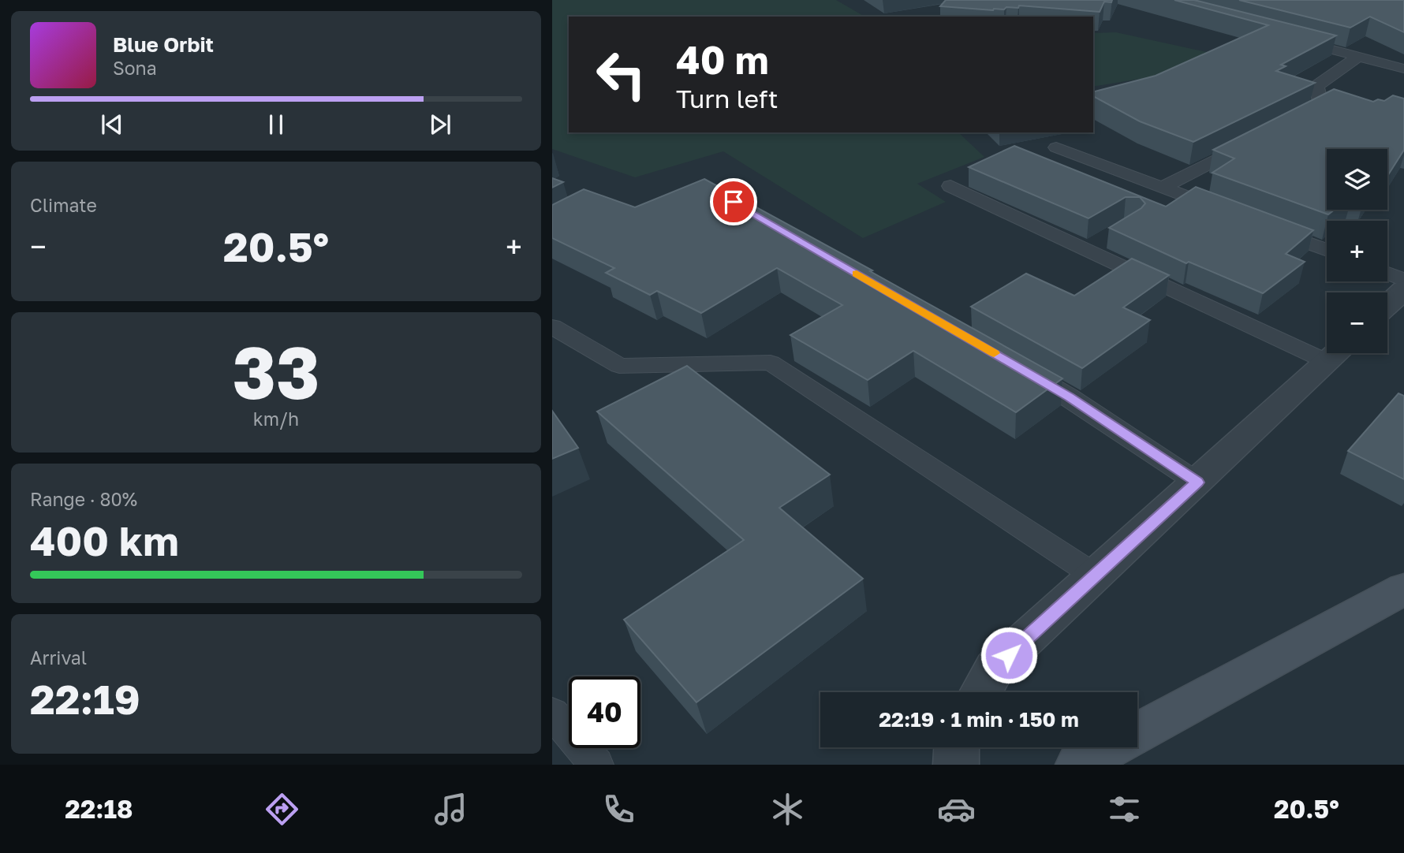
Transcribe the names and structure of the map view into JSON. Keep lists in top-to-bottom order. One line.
{"page":{"turn":["40 m","Turn left"],"song":["Blue Orbit","Sona"],"map_buttons":["+","−"],"tile":["Climate",["33","km/h"],["Range · 80%","400 km"],["Arrival","22:19"]],"heat":["−","20.5°","+"],"limit":"40","trip":"22:19 · 1 min · 150 m","tabs":["22:18","20.5°"]}}
